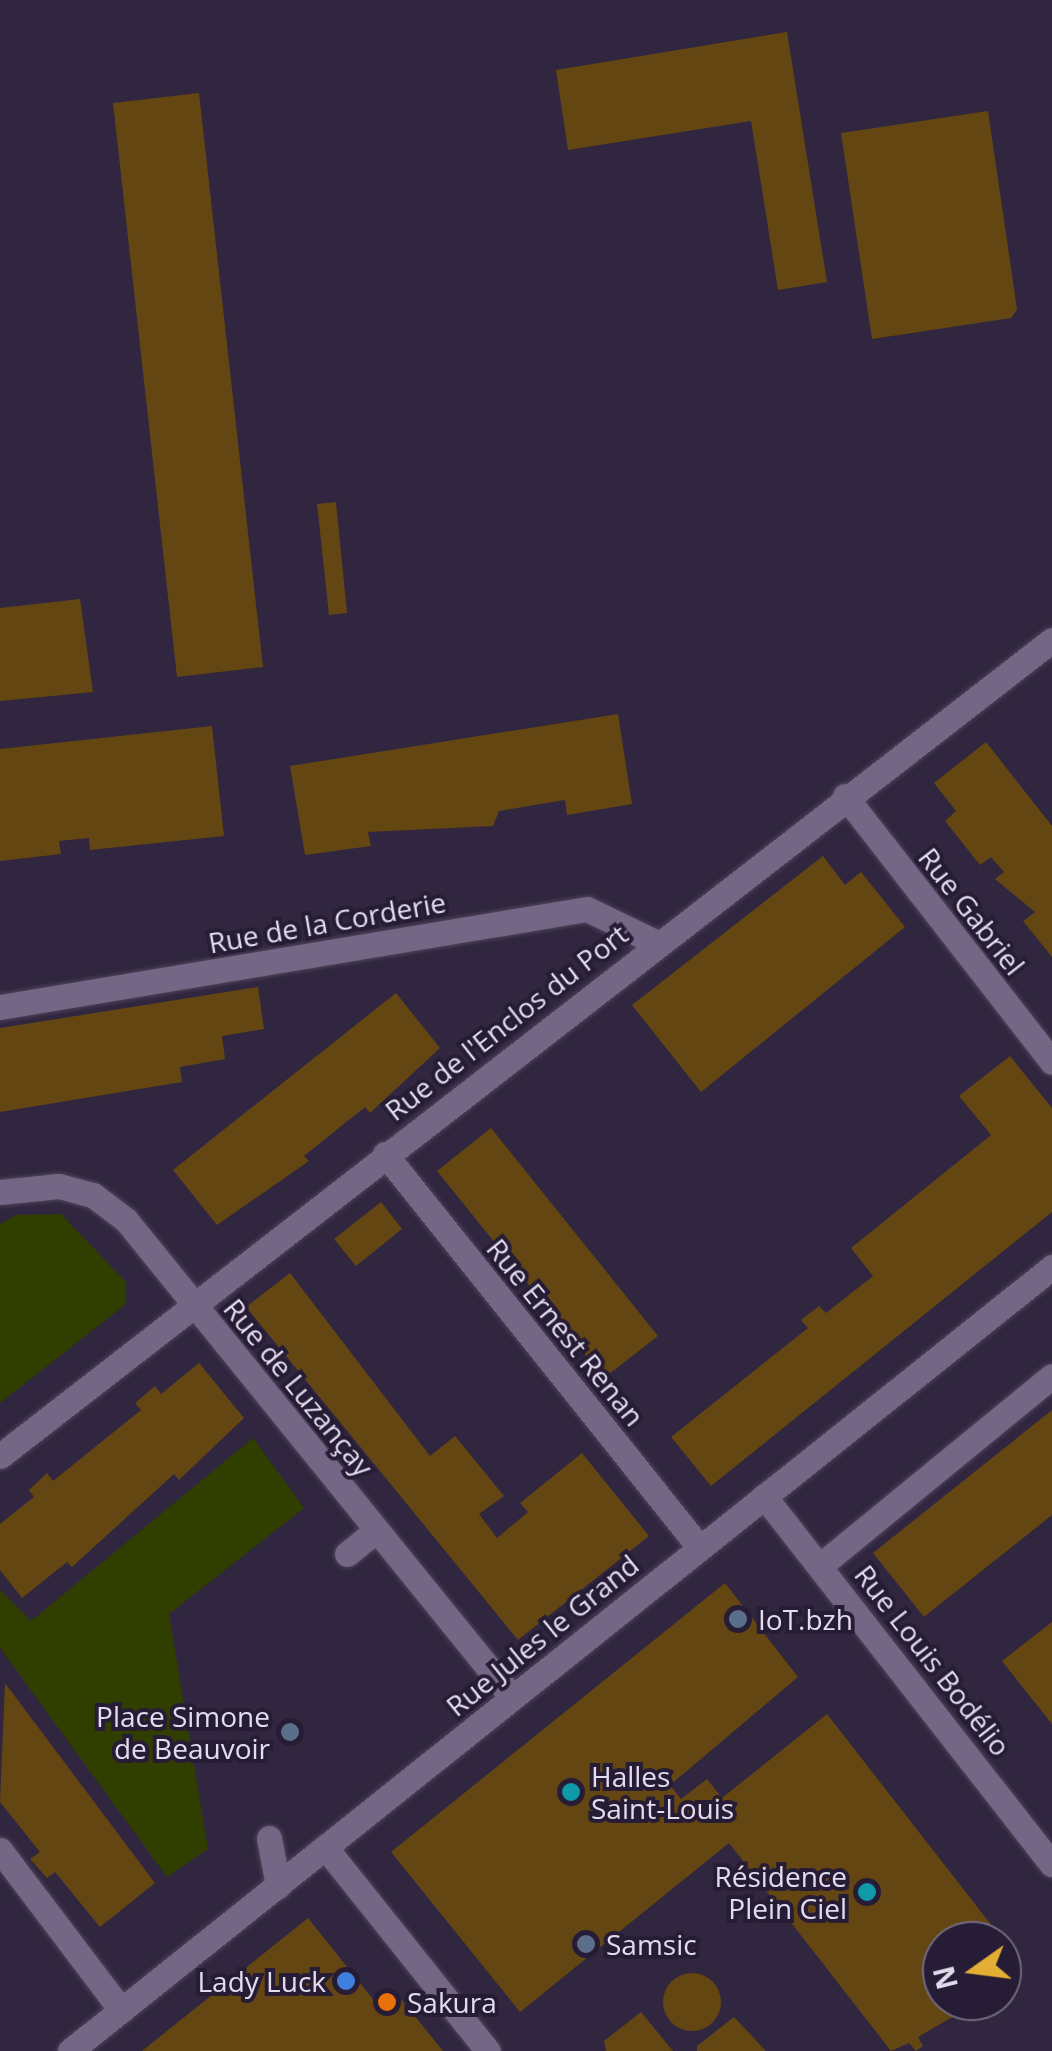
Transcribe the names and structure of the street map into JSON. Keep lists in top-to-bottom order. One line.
{"streets":{"street":["Rue Gabriel","Rue de la Corderie","Rue de l'Enclos du Port","Rue Ernest Renan","Rue de Luzançay","Rue Jules le Grand","Rue Louis Bodélio"]},"crossings":[["Rue Gabriel","Rue de l'Enclos du Port"],["Rue de la Corderie","Rue de l'Enclos du Port"],["Rue de l'Enclos du Port","Rue Ernest Renan"],["Rue de l'Enclos du Port","Rue de Luzançay"],["Rue Ernest Renan","Rue Jules le Grand"],["Rue de Luzançay","Rue Jules le Grand"],["Rue Jules le Grand","Rue Louis Bodélio"]],"places":["IoT.bzh","Place Simone de Beauvoir","Halles Saint-Louis","Résidence Plein Ciel","Samsic","Lady Luck","Sakura"],"north":"left"}
